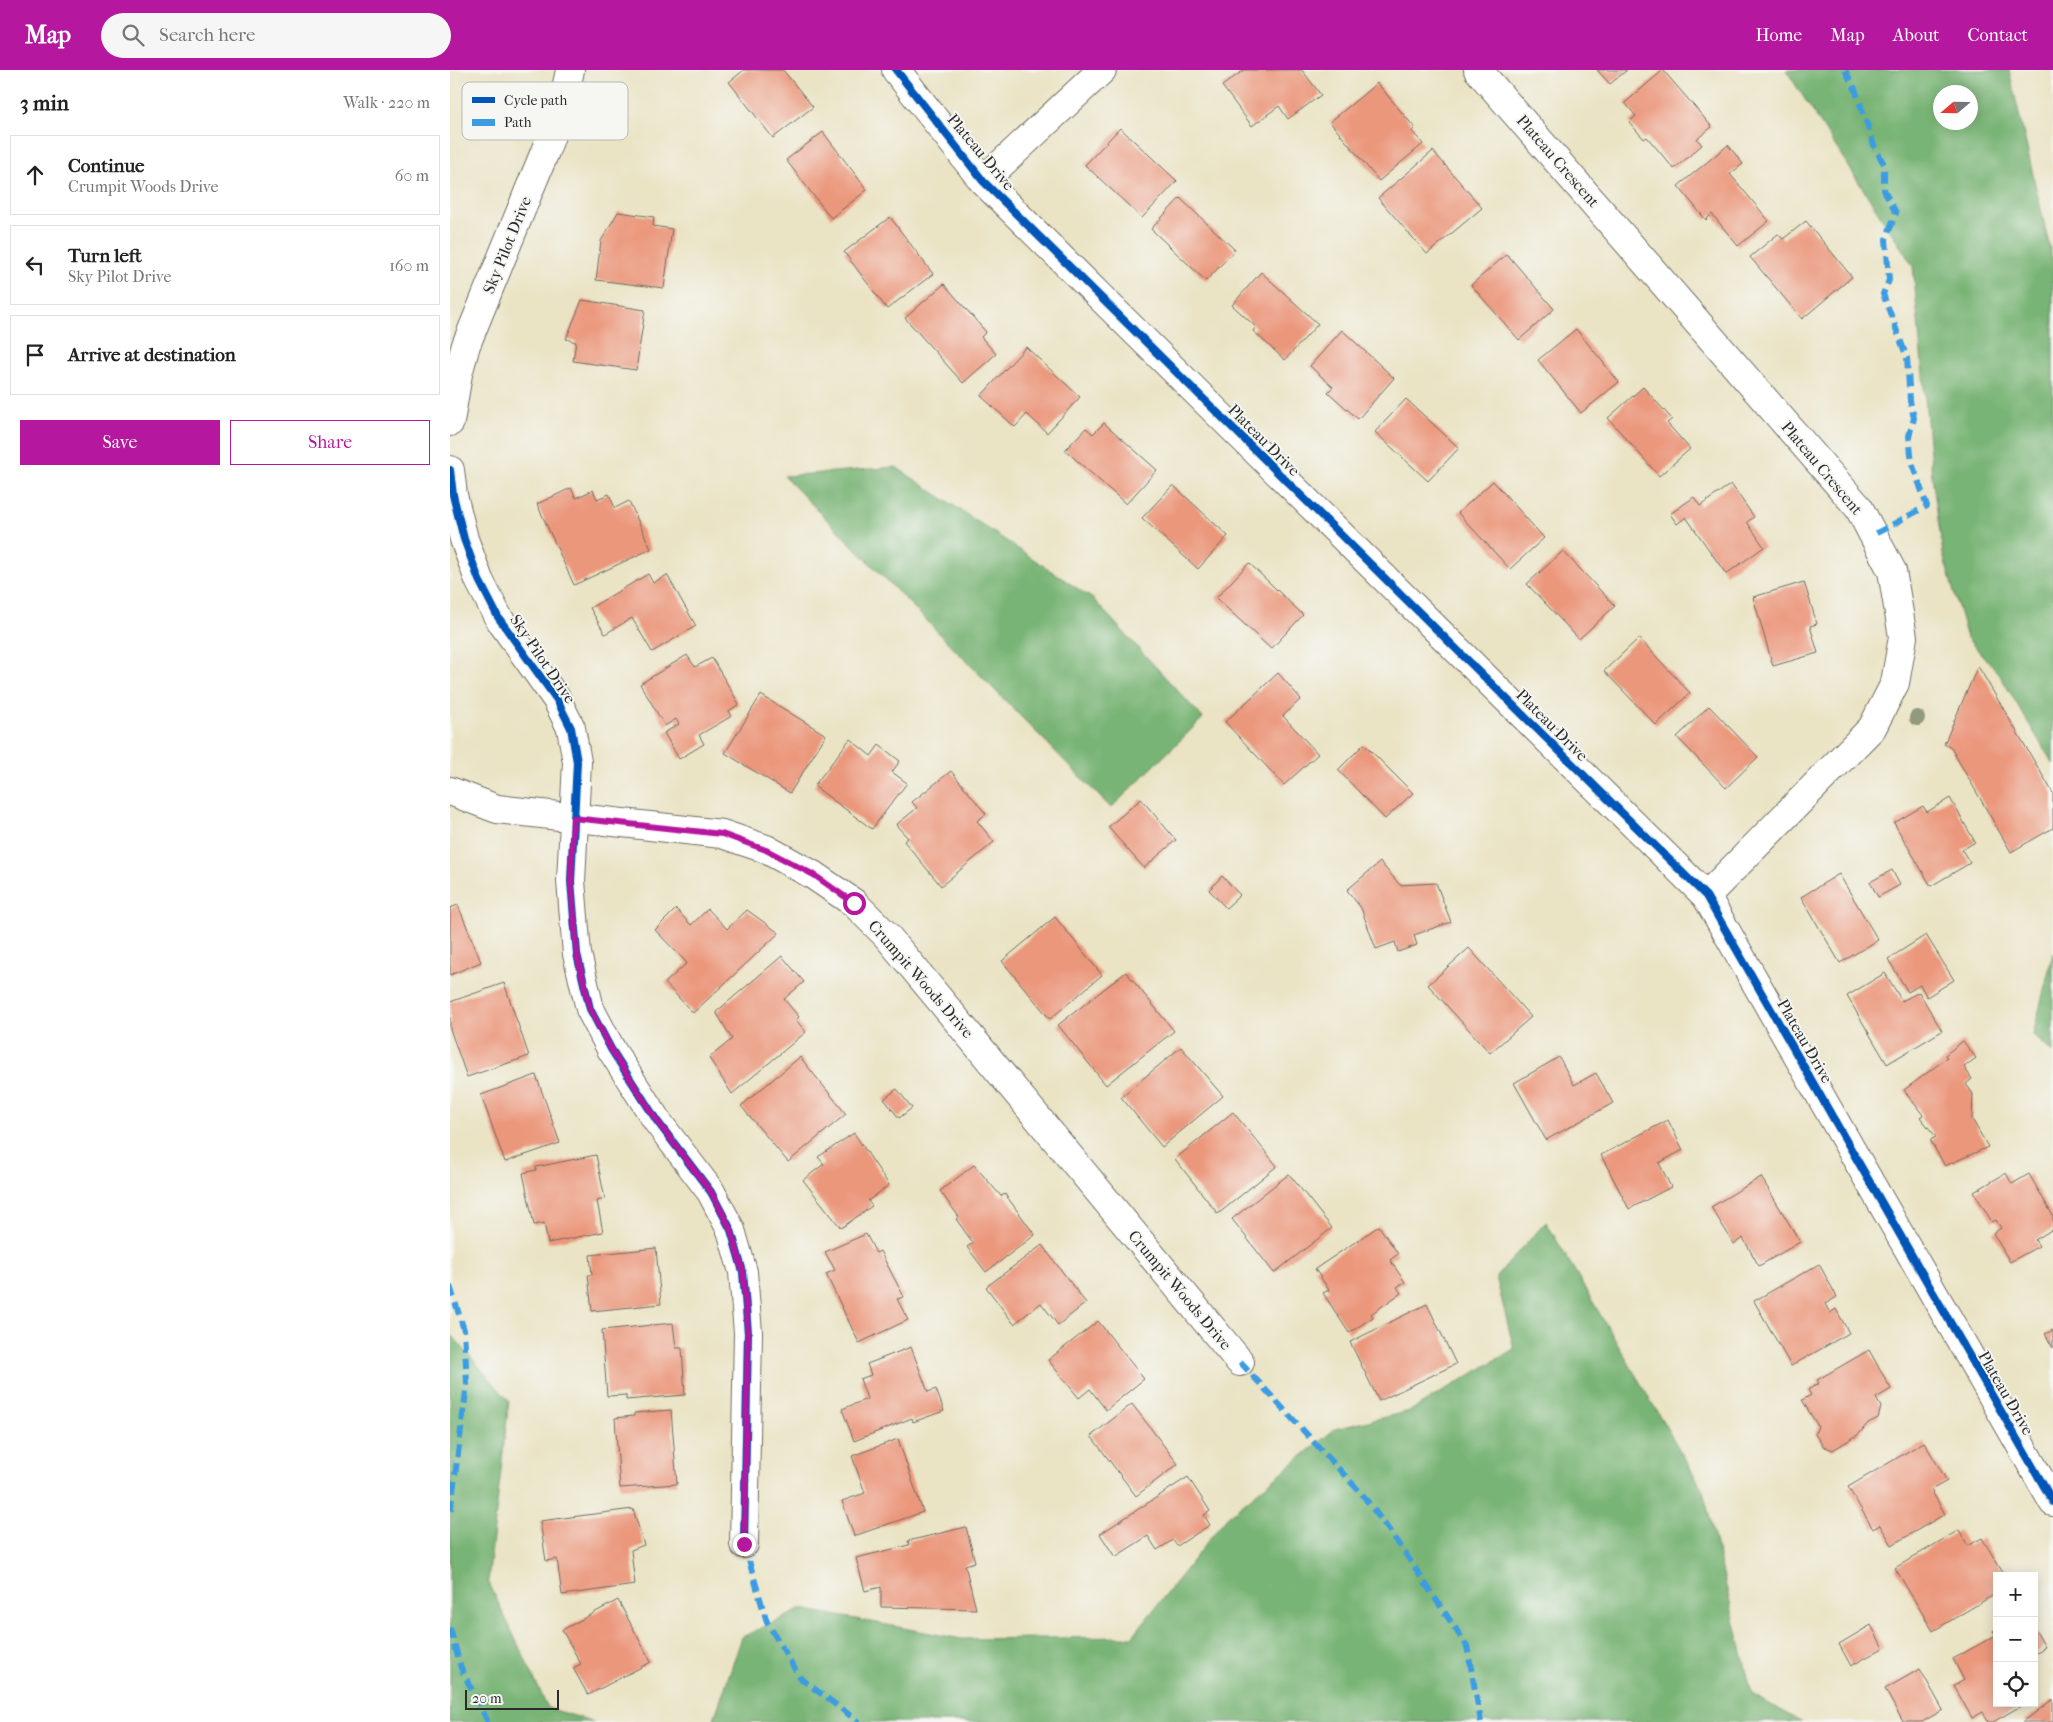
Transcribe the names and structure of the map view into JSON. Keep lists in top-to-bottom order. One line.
{"streets":{"street":["Plateau Drive","Plateau Crescent","Sky Pilot Drive","Crumpit Woods Drive"]},"crossings":[["Plateau Drive","Plateau Crescent"],["Sky Pilot Drive","Crumpit Woods Drive"]],"legend":["Cycle path","Path"],"scale_bar":"20 m","north":"left","page":{"header":"Map","search":"Search here","nav":["Home","Map","About","Contact"],"heading":["3 min","Walk · 220 m"],"list":[["Continue","Crumpit Woods Drive","60 m"],["Turn left","Sky Pilot Drive","160 m"],"Arrive at destination"],"buttons":["Save","Share"],"map_buttons":["+","−"],"scale":"20 m"}}
